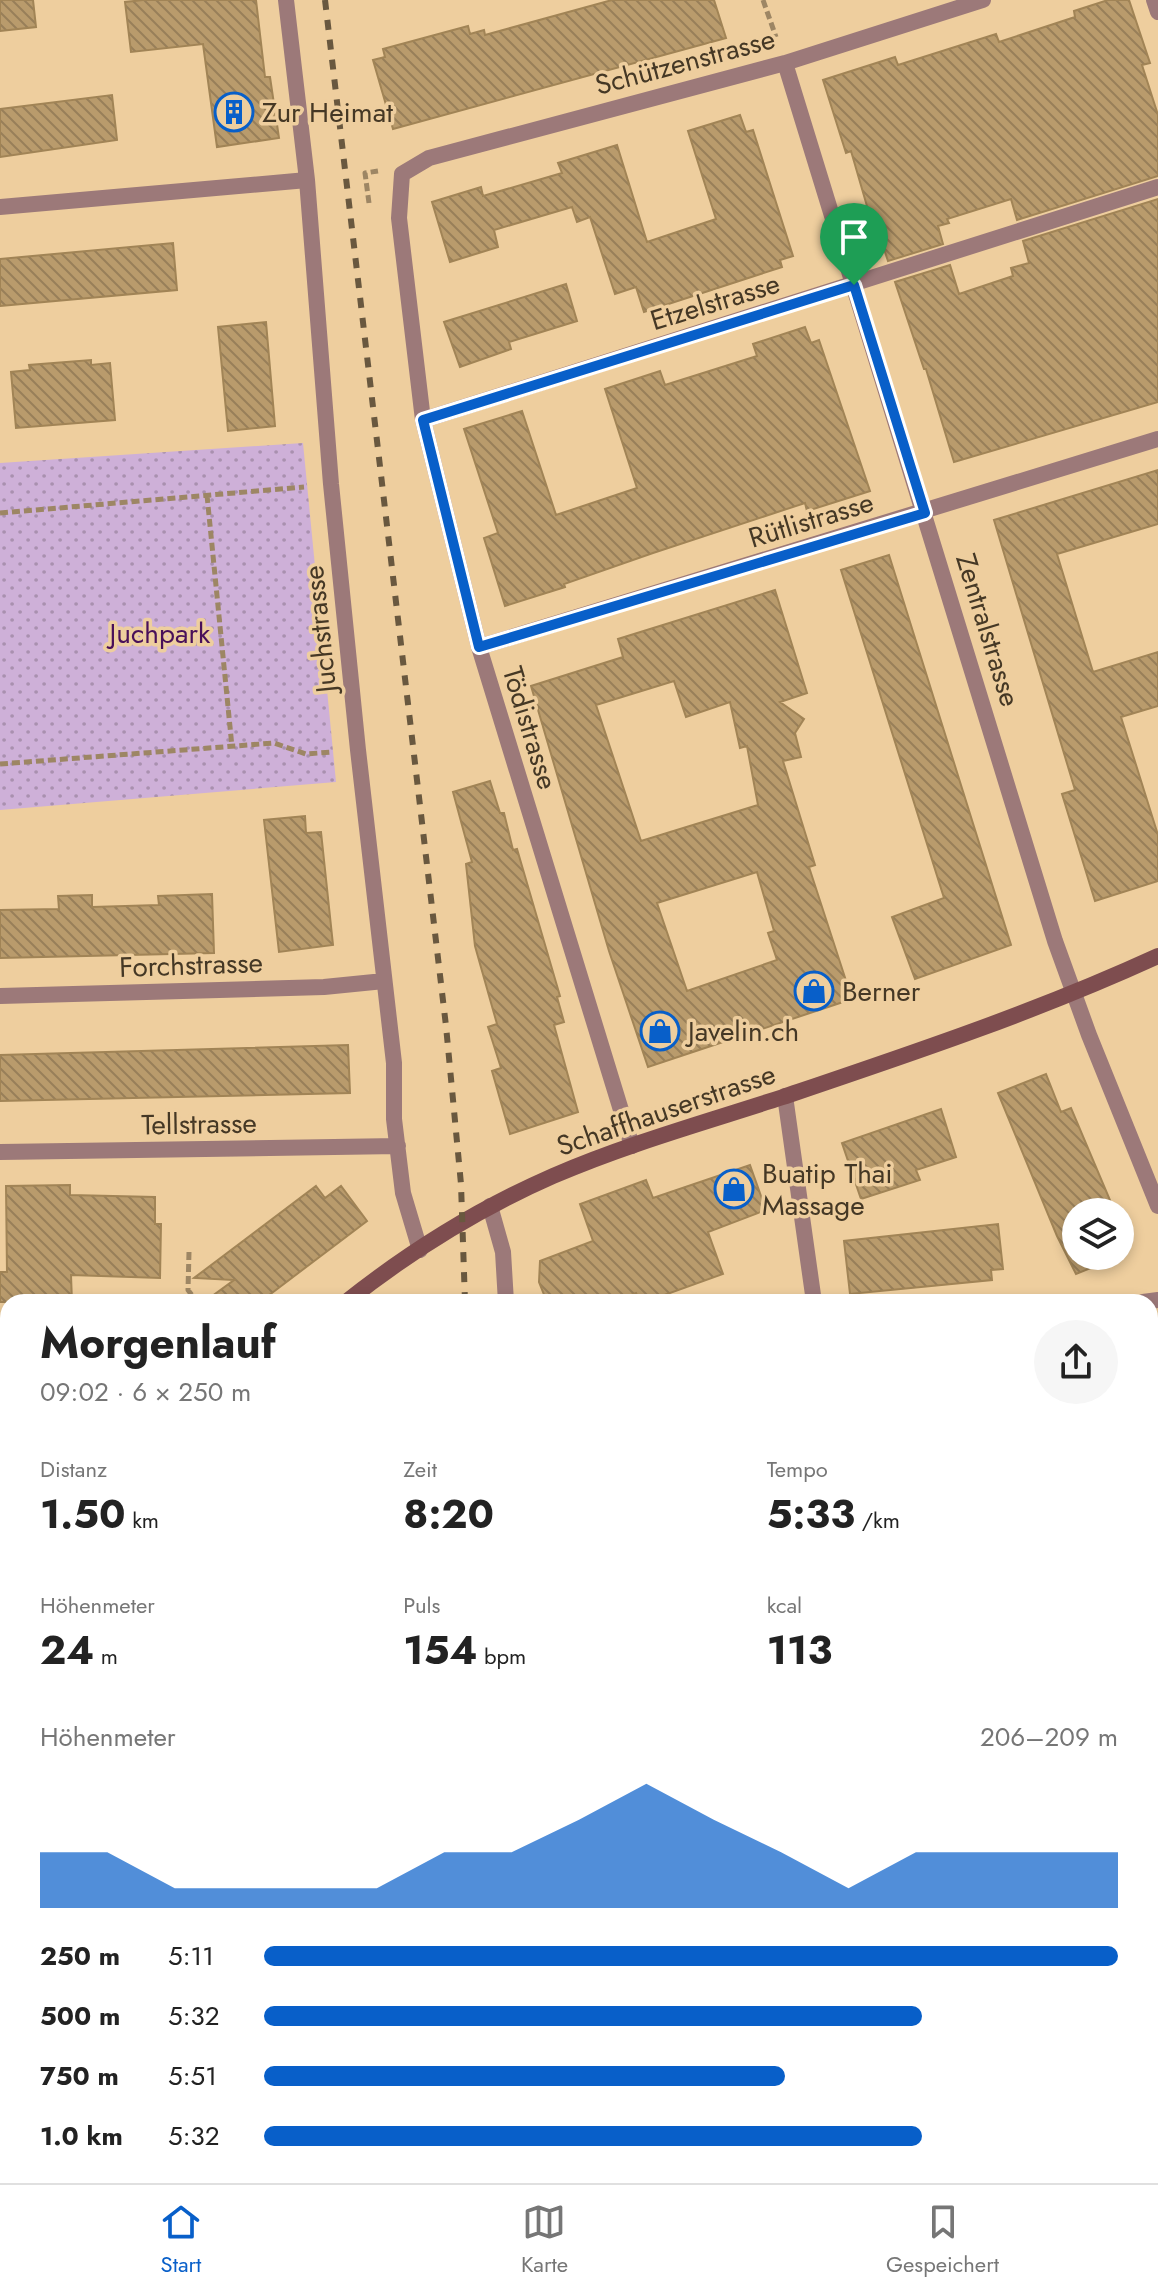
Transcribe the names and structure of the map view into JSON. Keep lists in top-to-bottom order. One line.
{"streets":{"main road":["Schaffhauserstrasse"],"street":["Schützenstrasse","Etzelstrasse","Rütlistrasse","Juchstrasse","Zentralstrasse","Tödistrasse","Forchstrasse","Tellstrasse"]},"crossings":[["Schützenstrasse","Zentralstrasse"],["Schützenstrasse","Tödistrasse"],["Etzelstrasse","Zentralstrasse"],["Etzelstrasse","Tödistrasse"],["Rütlistrasse","Zentralstrasse"],["Rütlistrasse","Tödistrasse"],["Juchstrasse","Forchstrasse"],["Juchstrasse","Schaffhauserstrasse"],["Juchstrasse","Tellstrasse"],["Zentralstrasse","Schaffhauserstrasse"],["Tödistrasse","Schaffhauserstrasse"]],"parks":["Juchpark"],"places":{"building":["Zur Heimat"],"shop":["Berner","Javelin.ch","Buatip Thai Massage"]},"page":{"heading":["Morgenlauf","09:02 · 6 × 250 m"],"stats":[["Distanz","1.50 km"],["Zeit","8:20"],["Tempo","5:33 /km"],["Höhenmeter","24 m"],["Puls","154 bpm"],["kcal","113"]],"chart":["Höhenmeter","206–209 m"],"list":[{"name":"250 m","note":"5:11"},{"name":"500 m","note":"5:32"},{"name":"750 m","note":"5:51"},{"name":"1.0 km","note":"5:32"}],"tabs":["Start","Karte","Gespeichert"]}}
